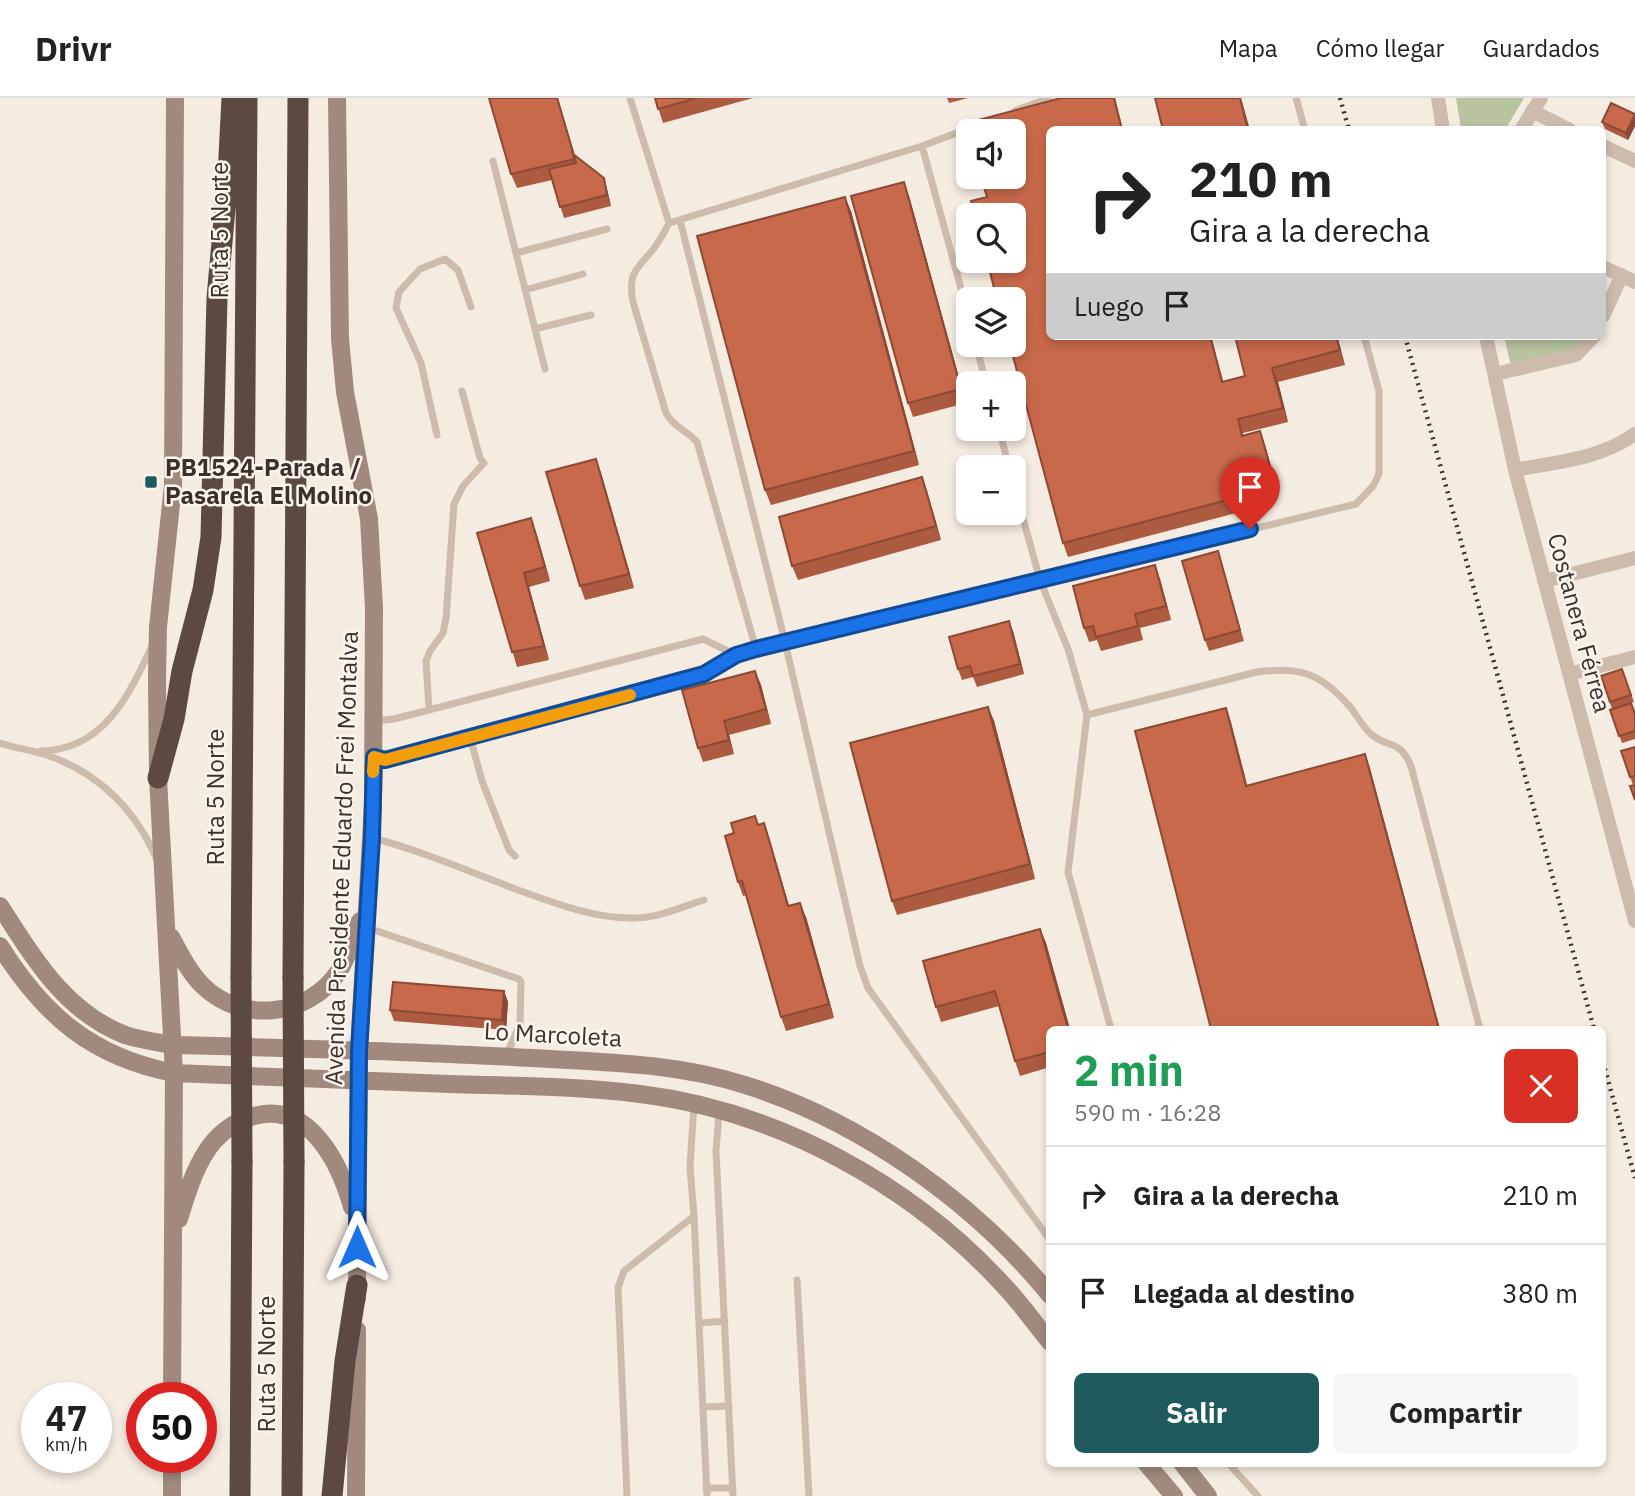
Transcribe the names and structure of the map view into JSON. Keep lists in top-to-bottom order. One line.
{"streets":{"highway":["Ruta 5 Norte"],"main road":["Avenida Presidente Eduardo Frei Montalva","Lo Marcoleta"],"street":["Costanera Férrea"]},"crossings":[["Avenida Presidente Eduardo Frei Montalva","Lo Marcoleta"]],"places":{"transit":["PB1524-Parada / Pasarela El Molino"]},"page":{"header":"Drivr","nav":["Mapa","Cómo llegar","Guardados"],"map_buttons":["+","−"],"turn":["210 m","Gira a la derecha"],"then":"Luego","heading":["2 min","590 m · 16:28"],"list":[{"name":"Gira a la derecha","value":"210 m"},{"name":"Llegada al destino","value":"380 m"}],"buttons":["Salir","Compartir"],"speed":"47 km/h","limit":"50"}}
